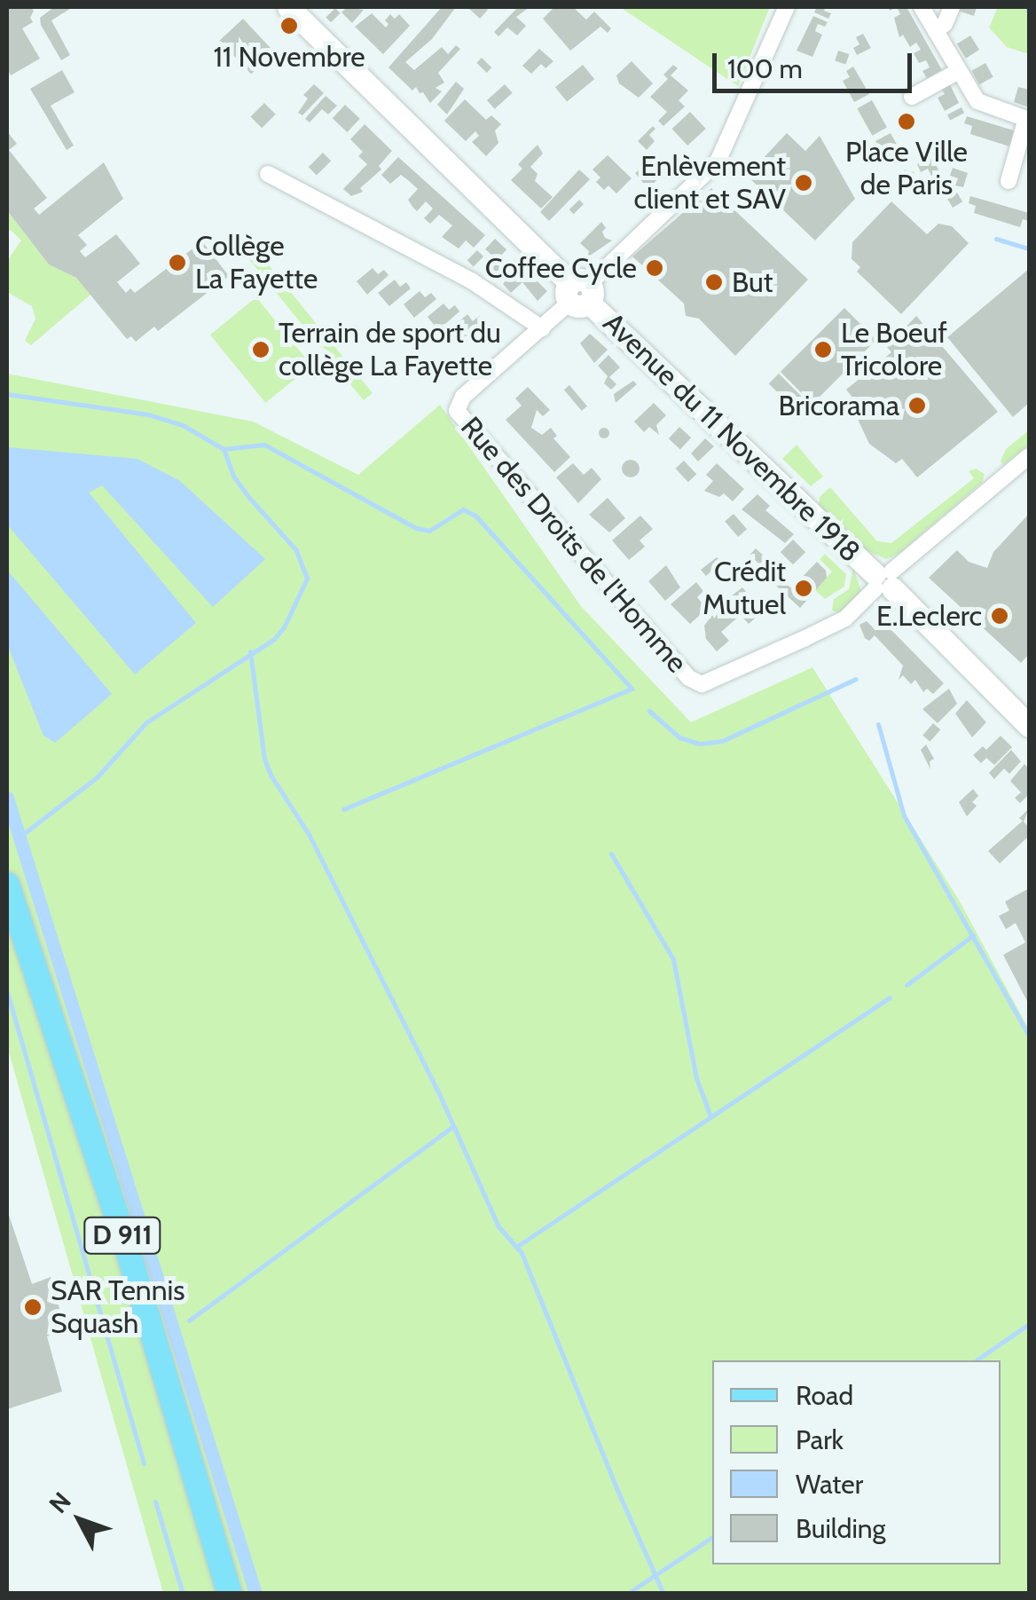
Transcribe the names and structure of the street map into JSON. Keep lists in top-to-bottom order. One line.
{"streets":{"main road":["Avenue du 11 Novembre 1918","D 911"],"street":["Rue des Droits de l'Homme"]},"crossings":[["Avenue du 11 Novembre 1918","Rue des Droits de l'Homme"]],"places":["11 Novembre","Place Ville de Paris","Enlèvement client et SAV","Collège La Fayette","Coffee Cycle","But","Terrain de sport du collège La Fayette","Le Boeuf Tricolore","Bricorama","Crédit Mutuel","E.Leclerc","SAR Tennis Squash"],"legend":["Road","Park","Water","Building"],"scale_bar":"100 m","north":"top left"}
